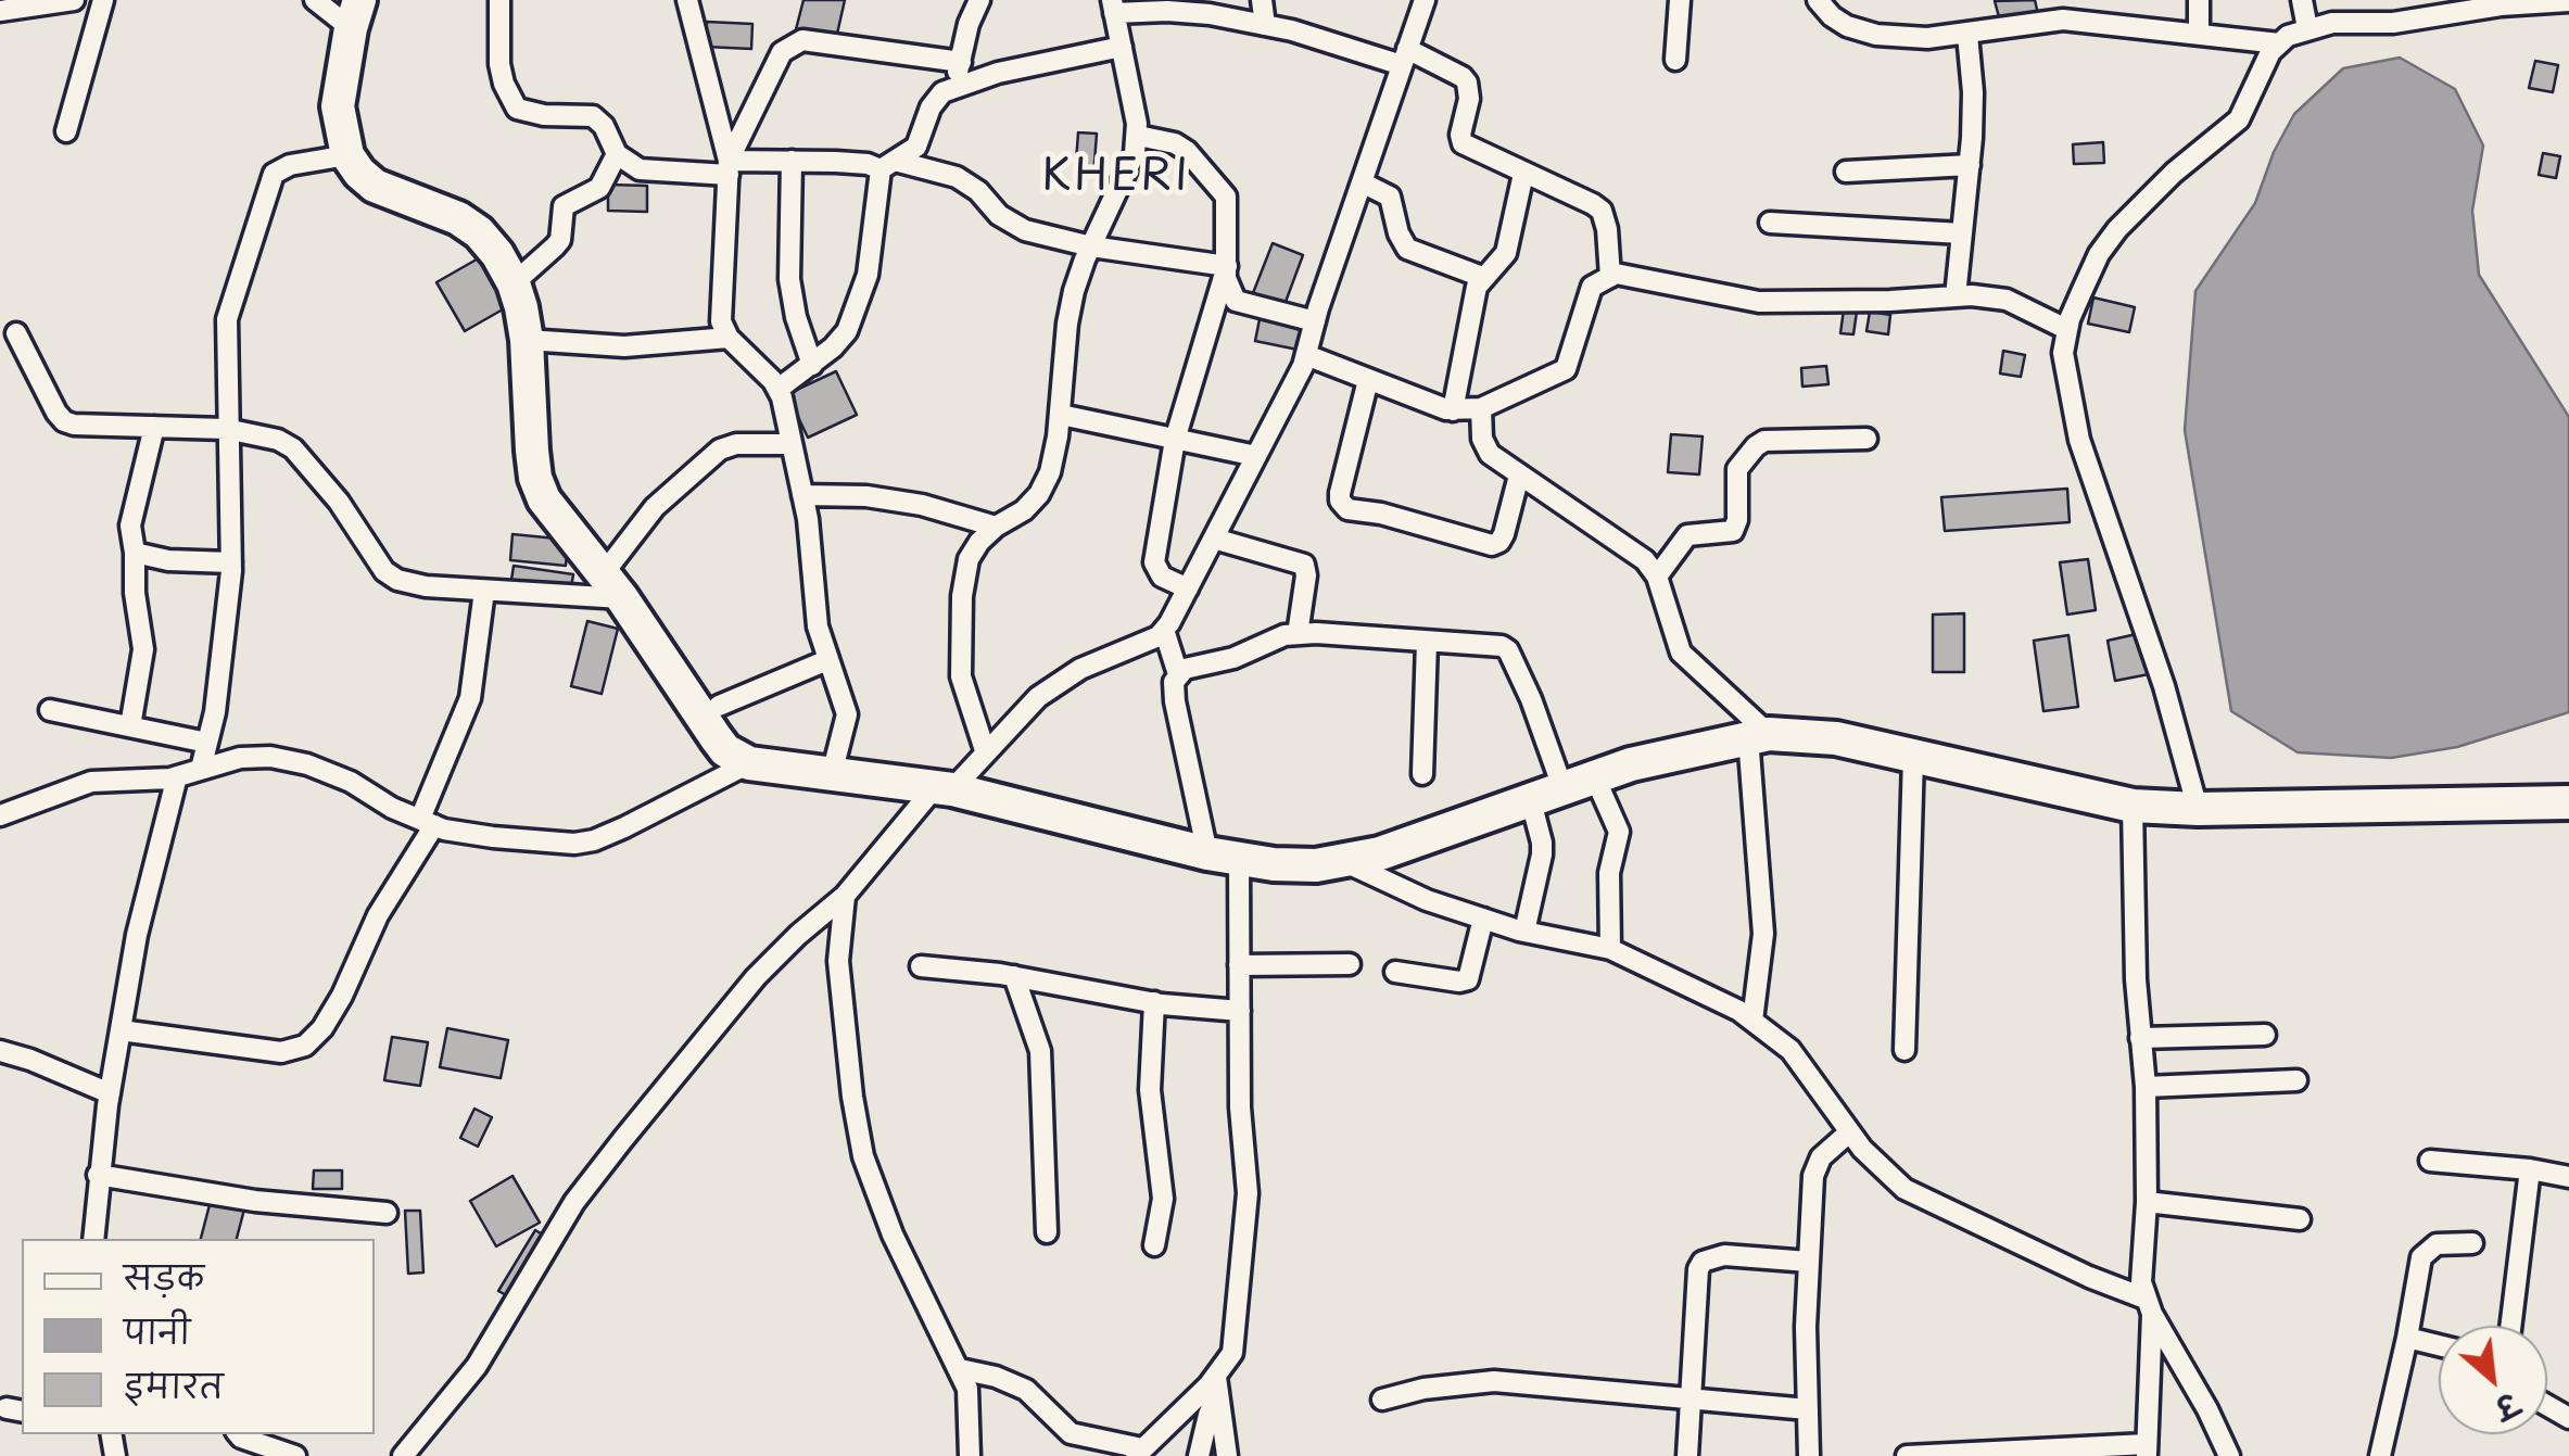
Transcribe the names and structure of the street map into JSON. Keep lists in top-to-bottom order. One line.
{"districts":["KHERI"],"legend":["सड़क","पानी","इमारत"],"north":"bottom right"}
